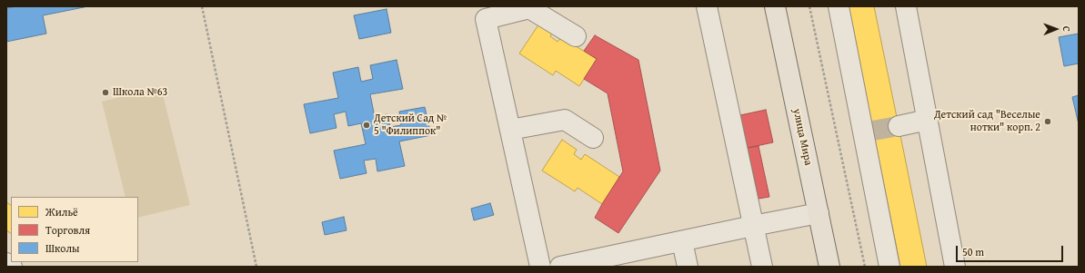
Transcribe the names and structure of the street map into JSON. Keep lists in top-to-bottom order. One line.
{"streets":{"main road":["улица Мира"]},"places":["Школа №63","Детский сад \"Веселые нотки\" корп. 2","Детский Сад № 5 \"Филиппок\""],"legend":["Жильё","Торговля","Школы"],"scale_bar":"50 m","north":"right"}
